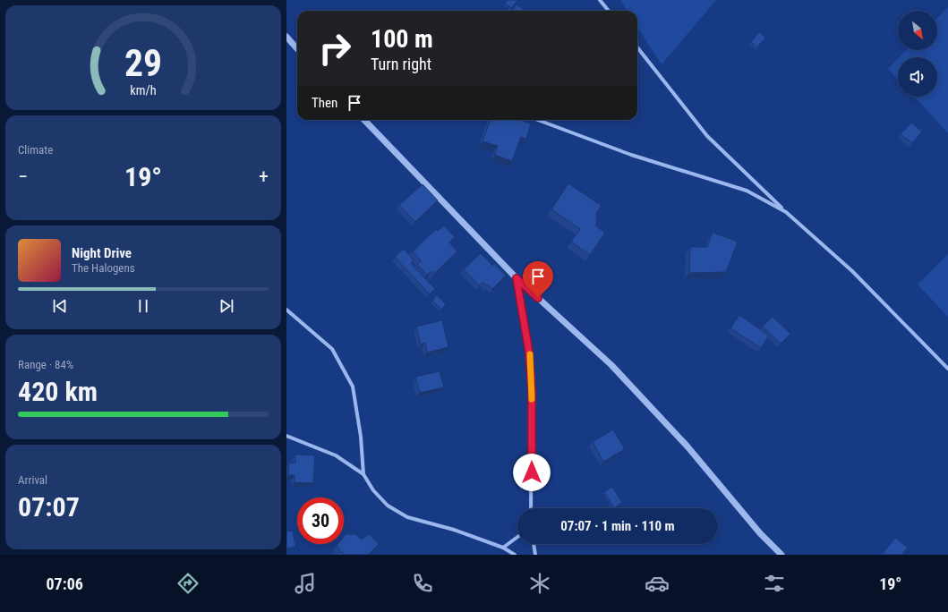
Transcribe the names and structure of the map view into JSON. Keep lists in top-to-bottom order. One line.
{"north":"bottom right","page":{"turn":["100 m","Turn right"],"then":"Then","tile":["Climate",["Range · 84%","420 km"],["Arrival","07:07"]],"heat":["−","19°","+"],"song":["Night Drive","The Halogens"],"limit":"30","trip":"07:07 · 1 min · 110 m","tabs":["07:06","19°"],"gauge":["29","km/h"]}}
